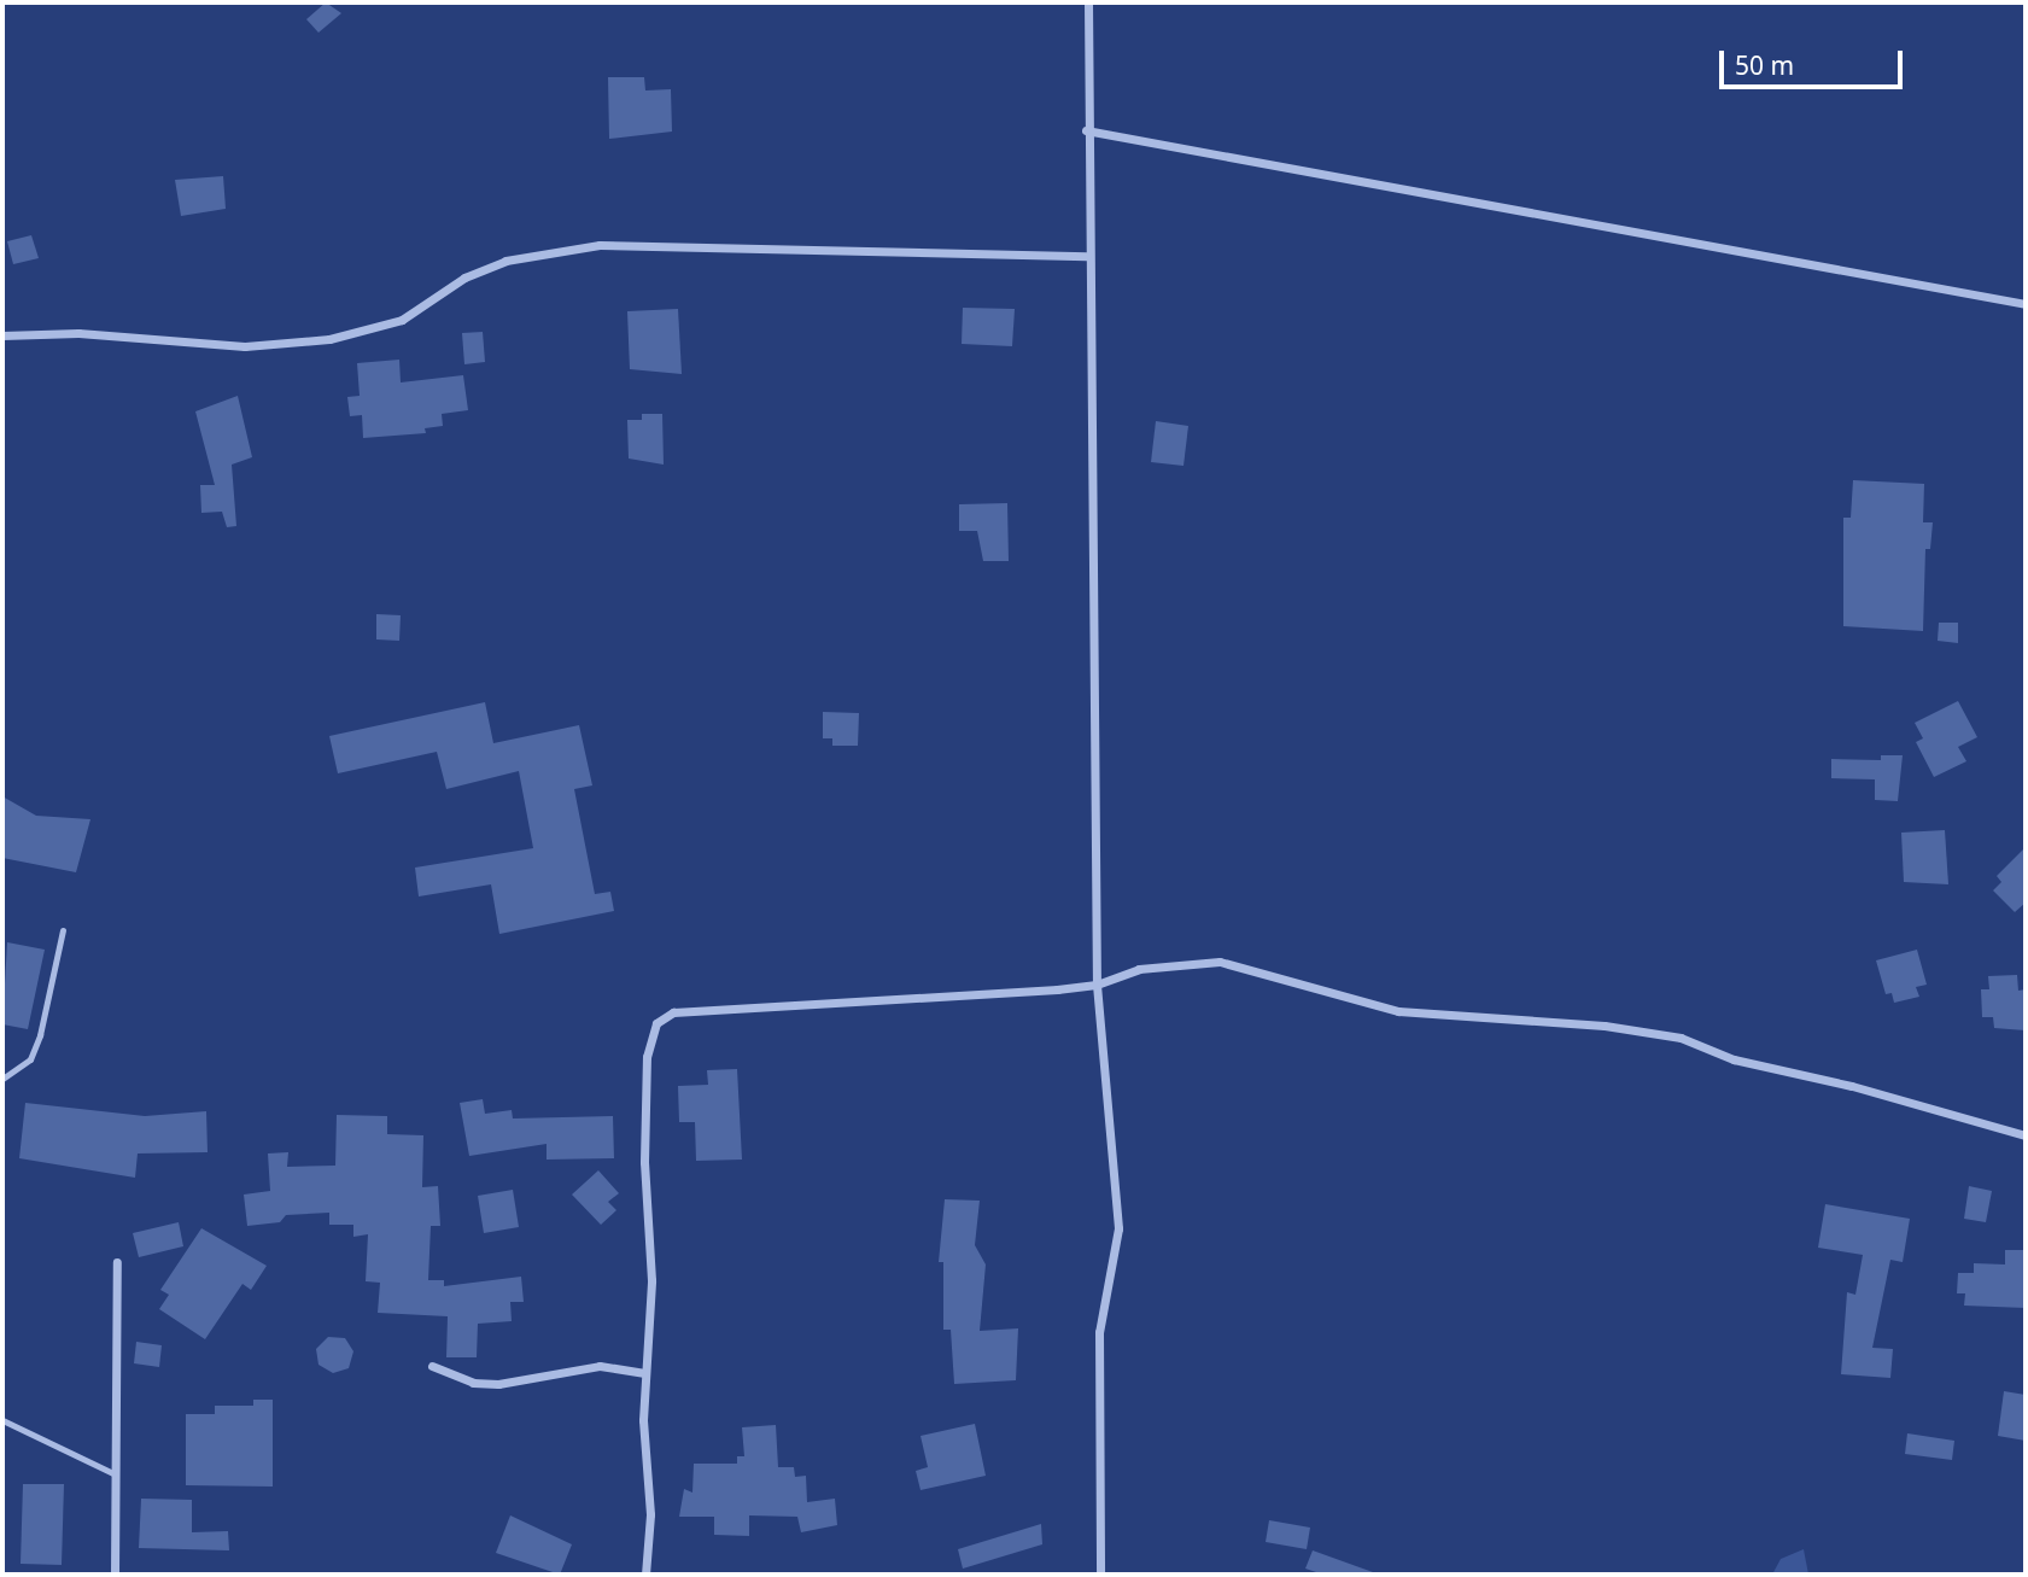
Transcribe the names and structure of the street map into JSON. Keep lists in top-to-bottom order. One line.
{"scale_bar":"50 m"}
